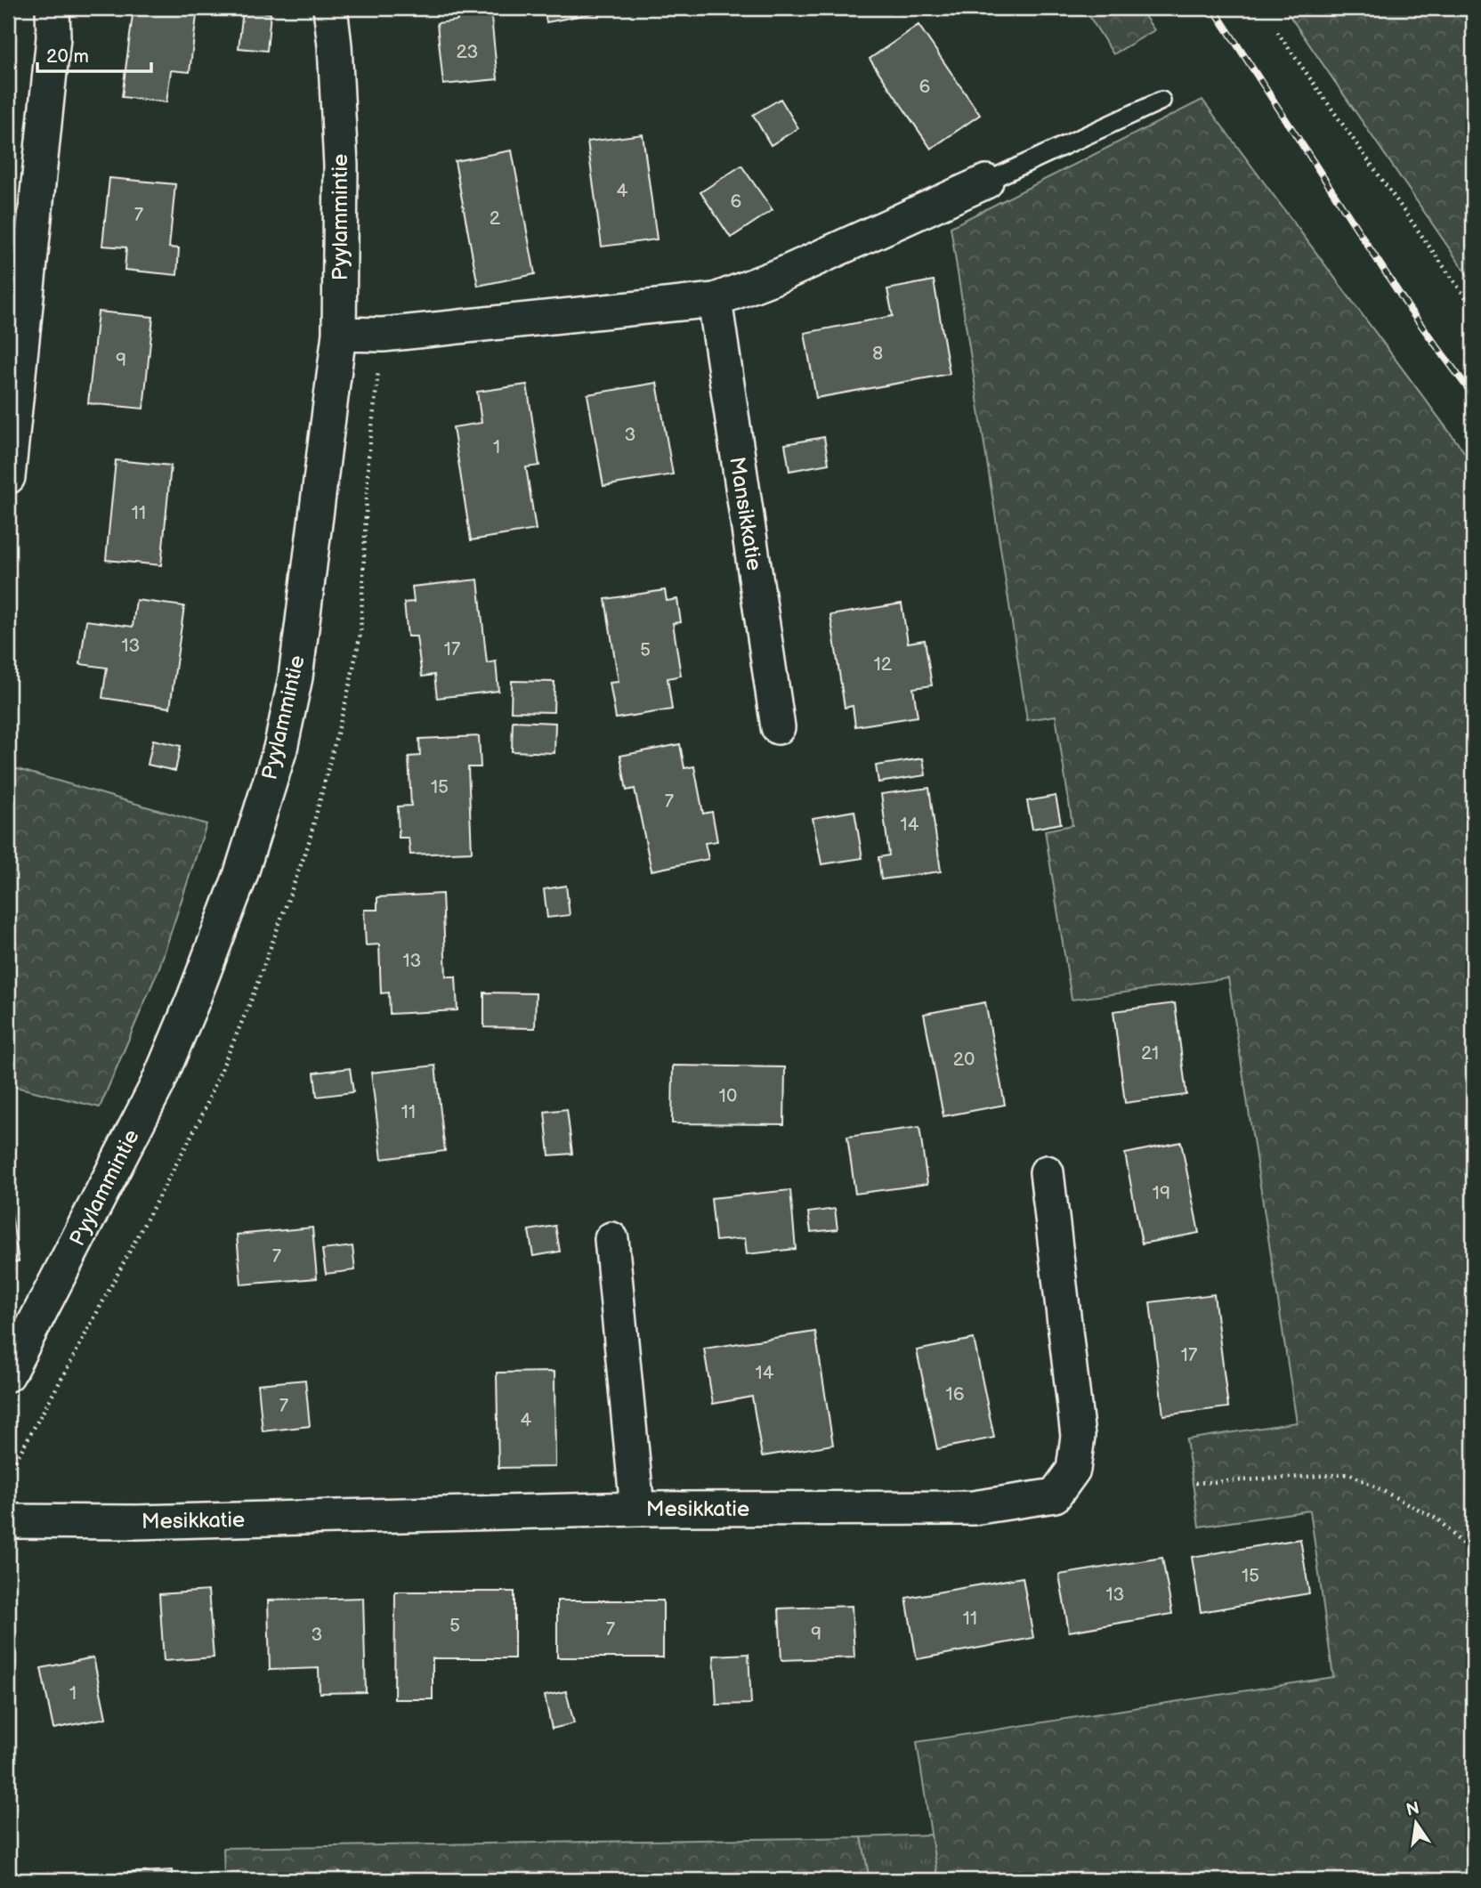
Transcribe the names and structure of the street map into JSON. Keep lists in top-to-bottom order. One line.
{"streets":{"street":["Pyylammintie","Mansikkatie","Mesikkatie"]},"house_numbers":["23","6","4","6","7","2","8","9","3","1","11","13","17","5","12","15","7","14","13","21","20","10","11","19","7","17","14","16","7","4","15","13","11","5","7","9","3","1"],"scale_bar":"20 m","north":"top"}
